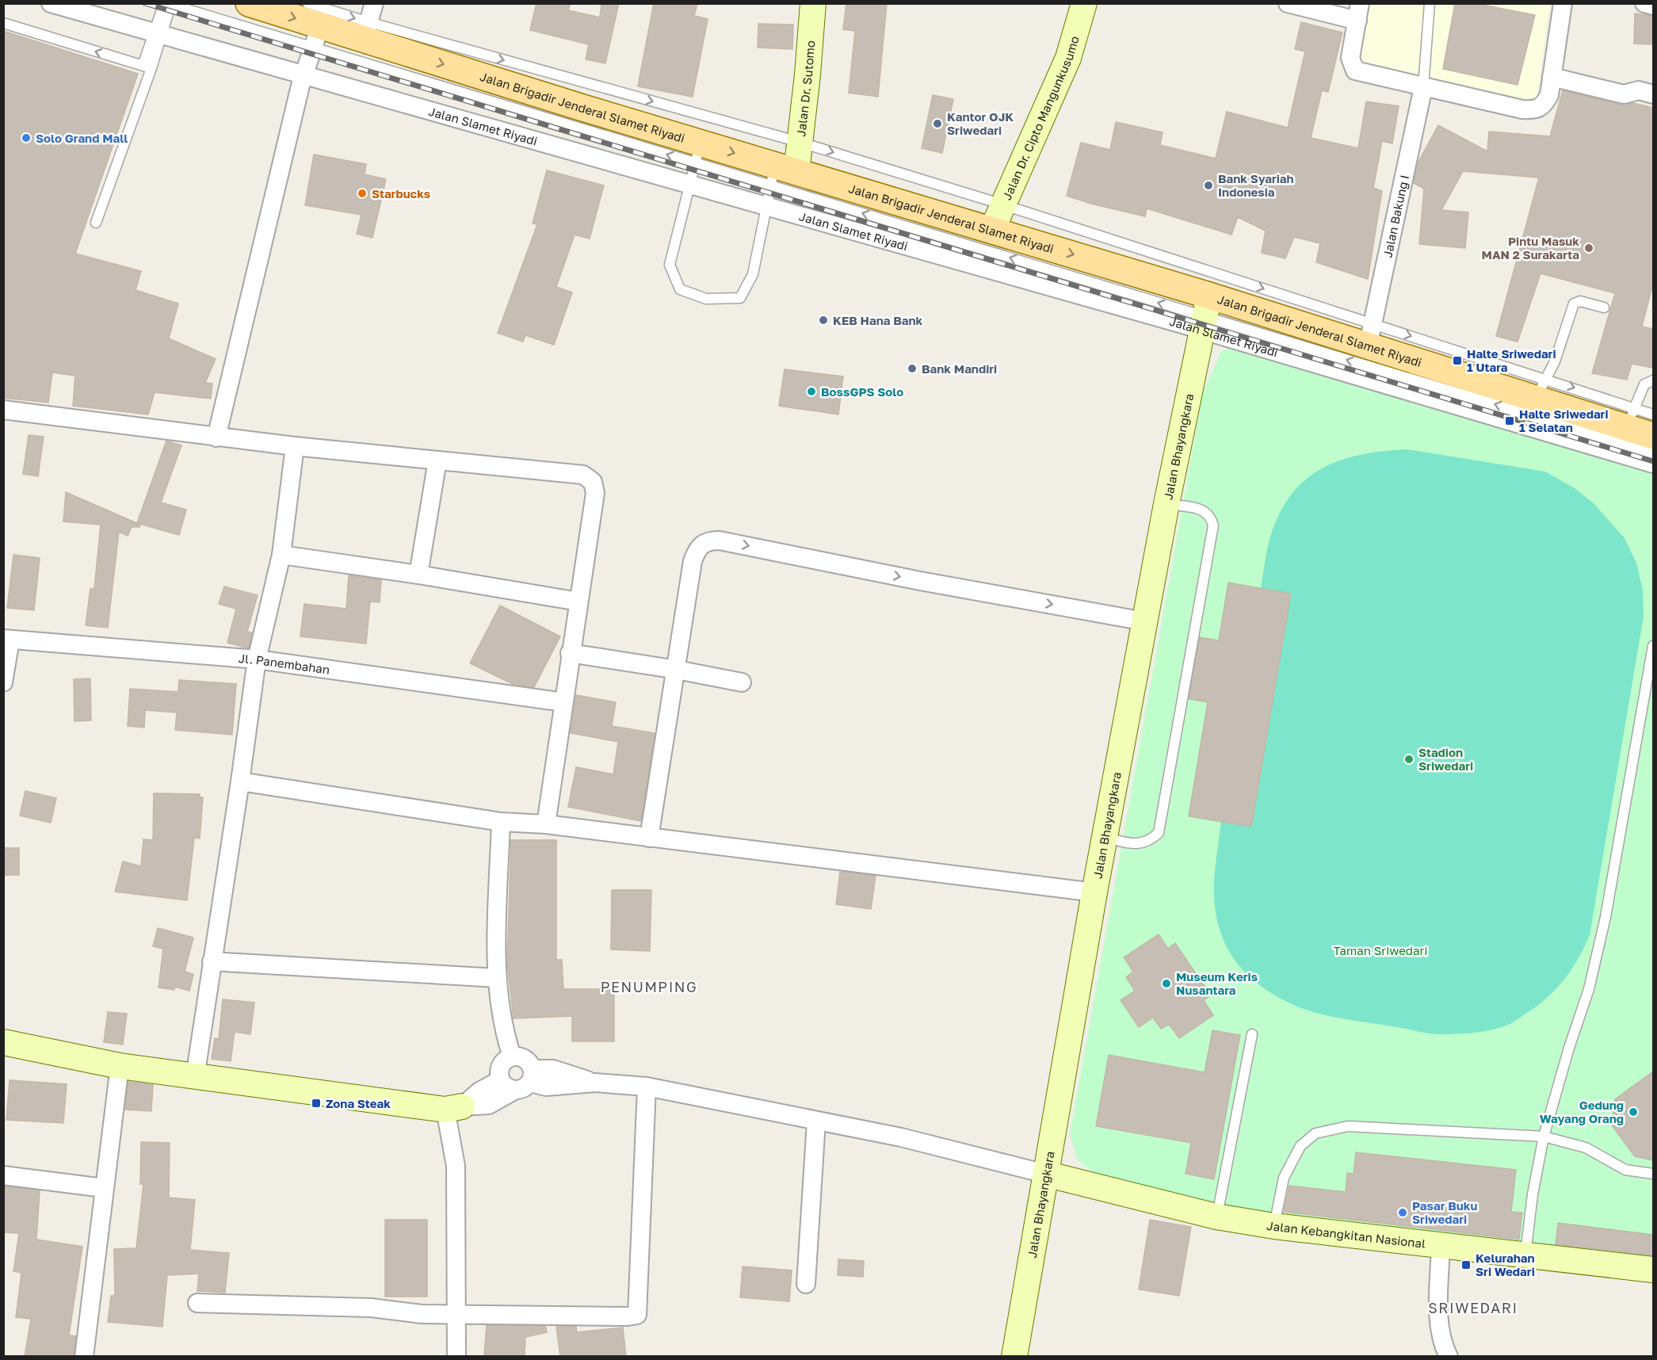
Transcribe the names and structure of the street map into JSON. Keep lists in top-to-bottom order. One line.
{"streets":{"main road":["Jalan Dr. Sutomo","Jalan Brigadir Jenderal Slamet Riyadi","Jalan Dr. Cipto Mangunkusumo","Jalan Bhayangkara","Jalan Kebangkitan Nasional"],"street":["Jalan Slamet Riyadi","Jalan Bakung I","Jl. Panembahan"]},"crossings":[["Jalan Dr. Sutomo","Jalan Brigadir Jenderal Slamet Riyadi"],["Jalan Brigadir Jenderal Slamet Riyadi","Jalan Dr. Cipto Mangunkusumo"],["Jalan Brigadir Jenderal Slamet Riyadi","Jalan Slamet Riyadi"],["Jalan Brigadir Jenderal Slamet Riyadi","Jalan Bakung I"],["Jalan Brigadir Jenderal Slamet Riyadi","Jalan Bhayangkara"],["Jalan Slamet Riyadi","Jalan Bhayangkara"],["Jalan Bhayangkara","Jalan Kebangkitan Nasional"]],"one_way":["Jalan Brigadir Jenderal Slamet Riyadi"],"districts":["PENUMPING","SRIWEDARI"],"parks":["Taman Sriwedari"],"places":{"other":["Kantor OJK Sriwedari","Solo Grand Mall","Bank Syariah Indonesia","Starbucks","Pintu Masuk MAN 2 Surakarta","KEB Hana Bank","Bank Mandiri","BossGPS Solo","Stadion Sriwedari","Museum Keris Nusantara","Gedung Wayang Orang","Pasar Buku Sriwedari"],"transit":["Halte Sriwedari 1 Utara","Halte Sriwedari 1 Selatan","Zona Steak","Kelurahan Sri Wedari"]}}
